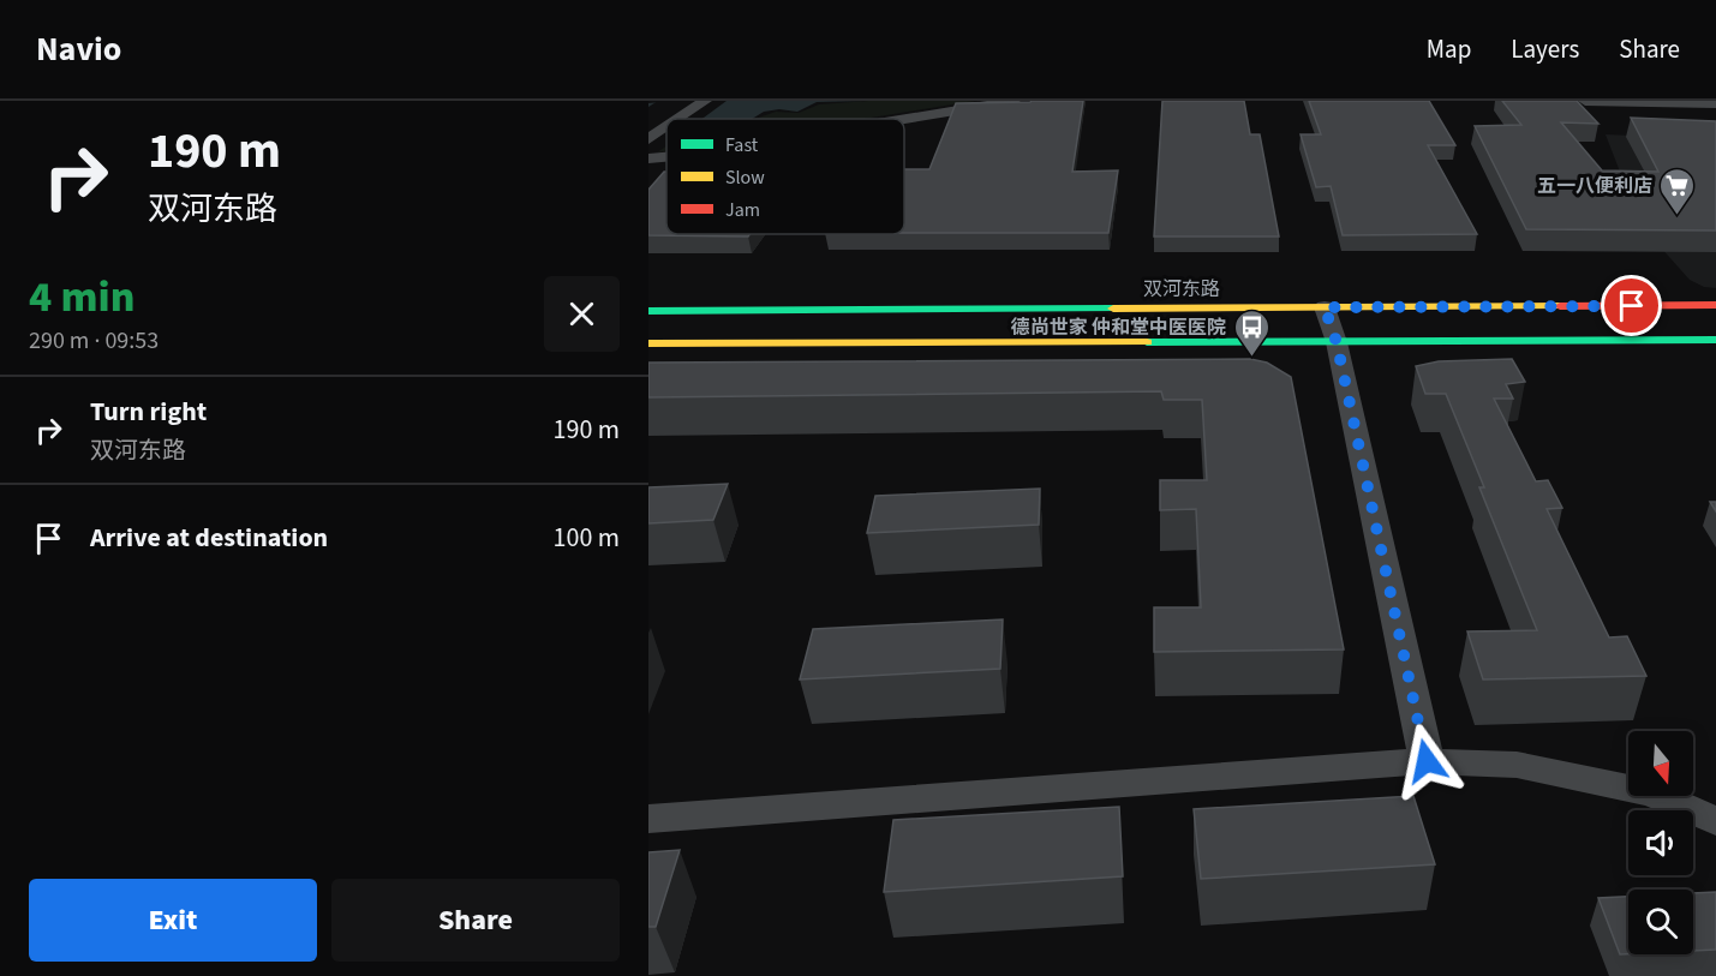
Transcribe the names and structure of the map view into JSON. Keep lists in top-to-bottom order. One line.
{"streets":{"street":["双河东路"]},"places":{"supermarket":["五一八便利店"],"bus stop":["德尚世家 仲和堂中医医院"]},"legend":["Fast","Slow","Jam"],"north":"bottom","page":{"header":"Navio","nav":["Map","Layers","Share"],"turn":["190 m","双河东路"],"heading":["4 min","290 m · 09:53"],"list":[{"name":"Turn right","note":"双河东路","value":"190 m"},{"name":"Arrive at destination","value":"100 m"}],"buttons":["Exit","Share"]}}
